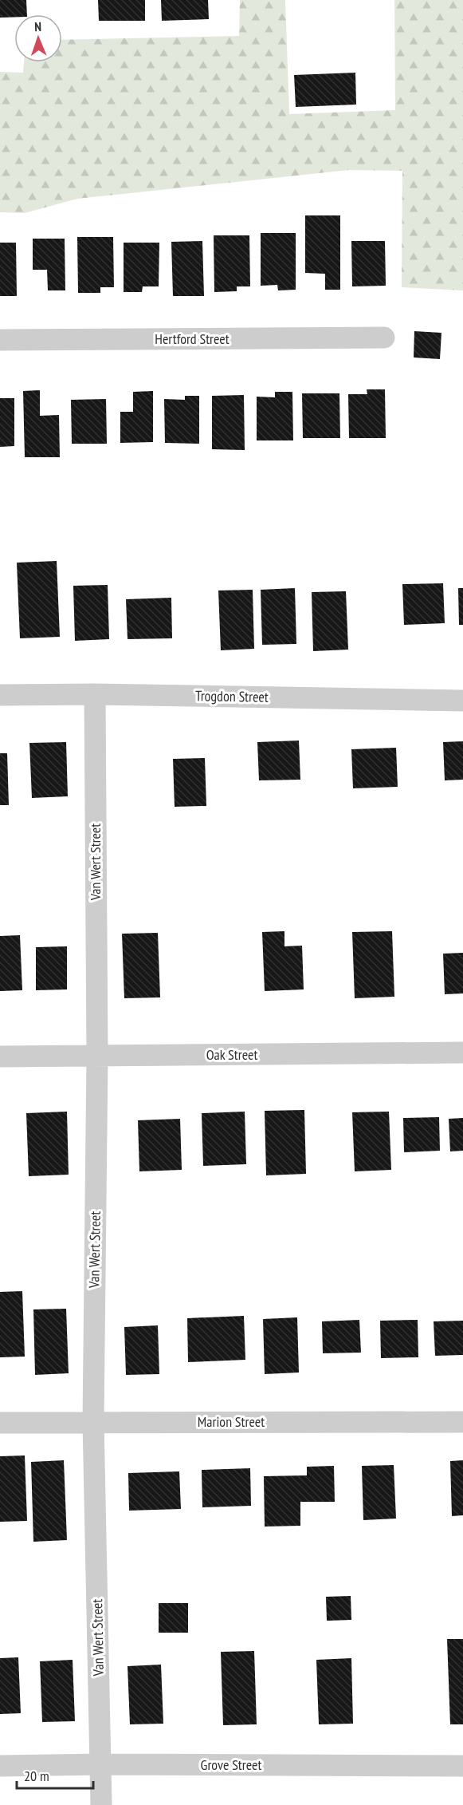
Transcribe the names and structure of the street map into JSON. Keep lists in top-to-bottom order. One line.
{"streets":{"street":["Hertford Street","Trogdon Street","Van Wert Street","Oak Street","Marion Street","Grove Street"]},"crossings":[["Trogdon Street","Van Wert Street"],["Van Wert Street","Oak Street"],["Van Wert Street","Marion Street"],["Van Wert Street","Grove Street"]],"scale_bar":"20 m","north":"top"}
